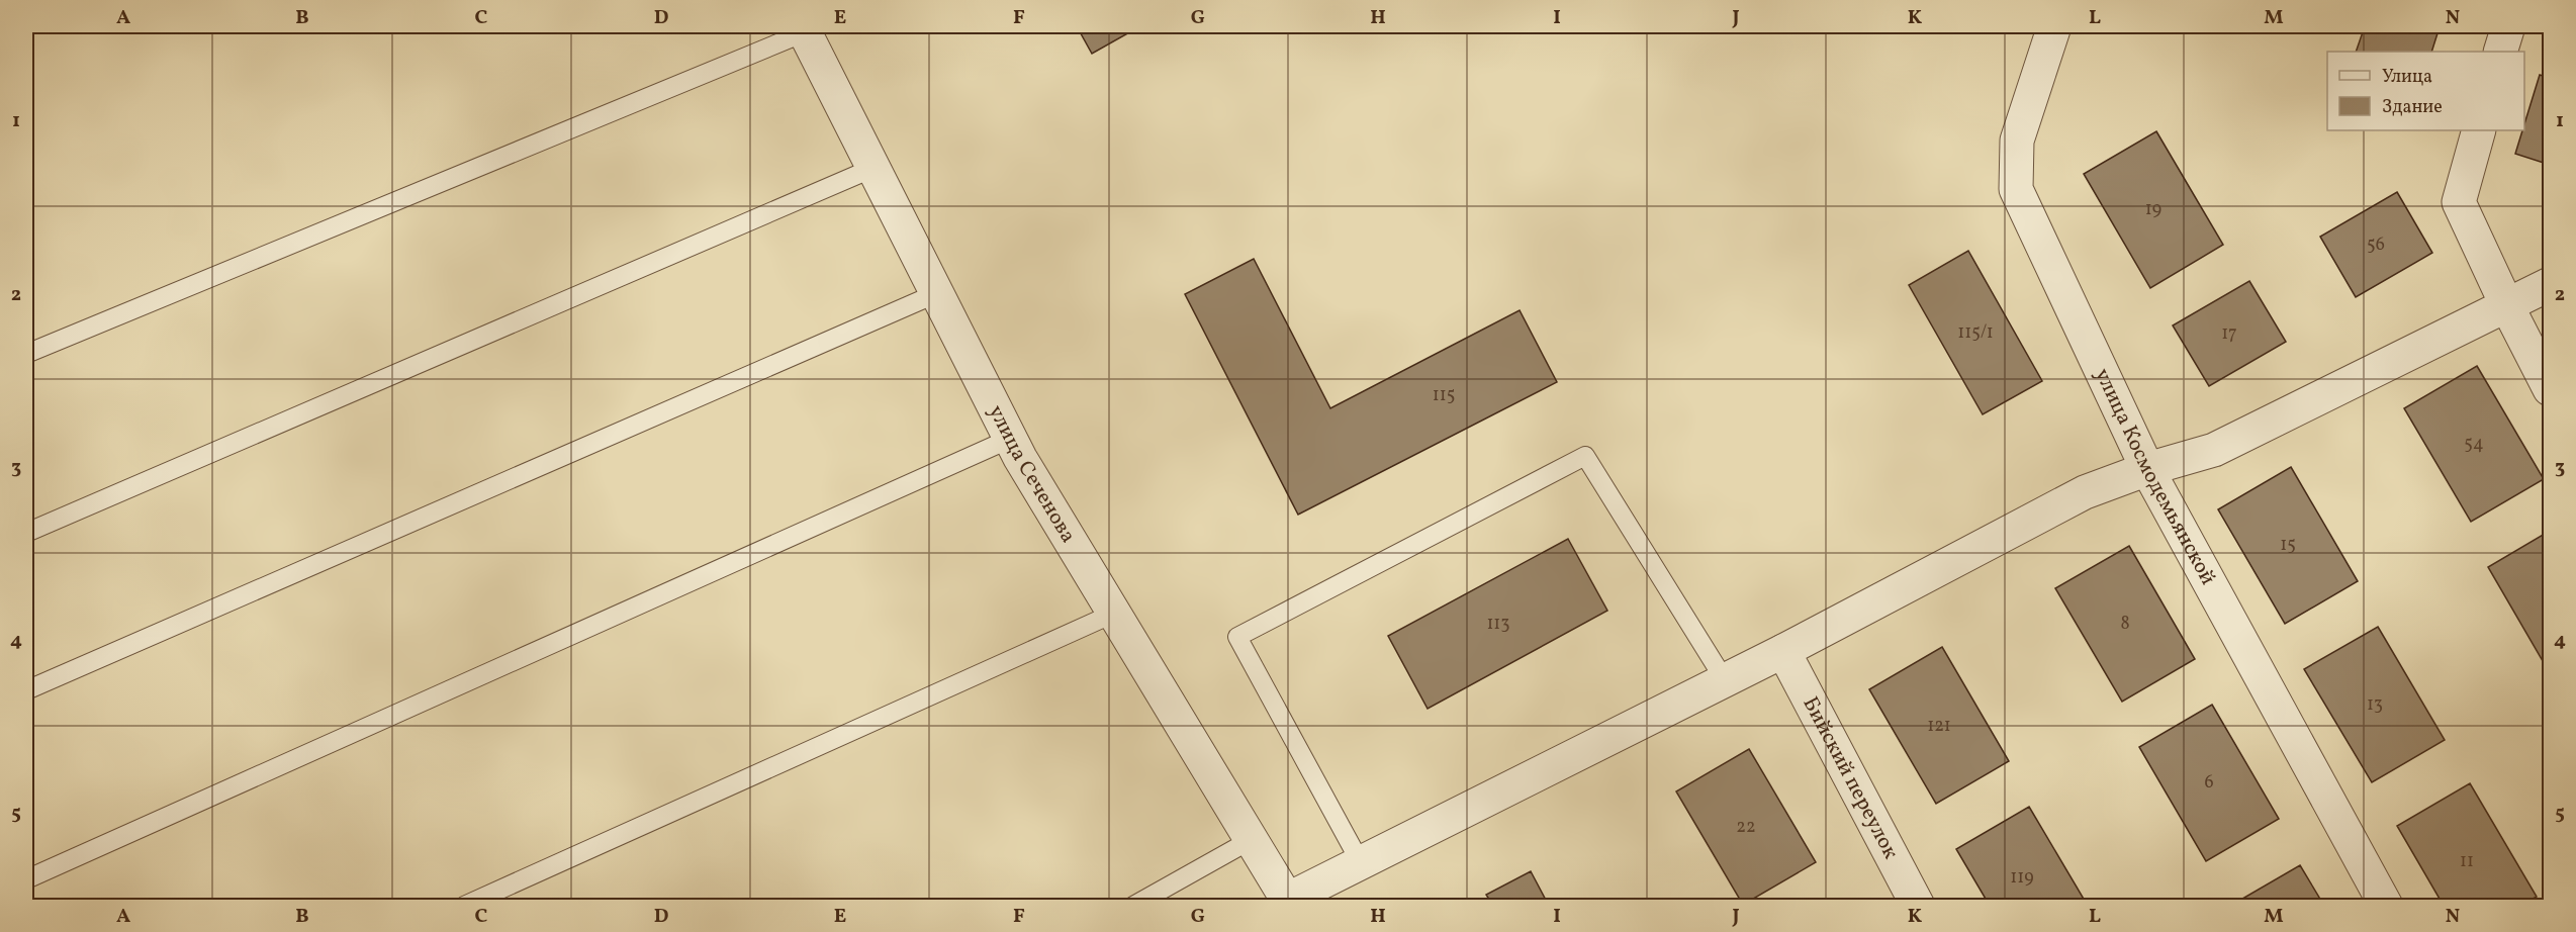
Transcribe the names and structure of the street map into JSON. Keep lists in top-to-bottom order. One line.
{"streets":{"street":["улица Сеченова","улица Космодемьянской","Бийский переулок"]},"house_numbers":["19","56","115/1","17","115","54","15","113","8","13","121","6","22","11","119"],"legend":["Улица","Здание"],"grid":{"columns":["A","B","C","D","E","F","G","H","I","J","K","L","M","N"],"rows":["1","2","3","4","5"]}}
